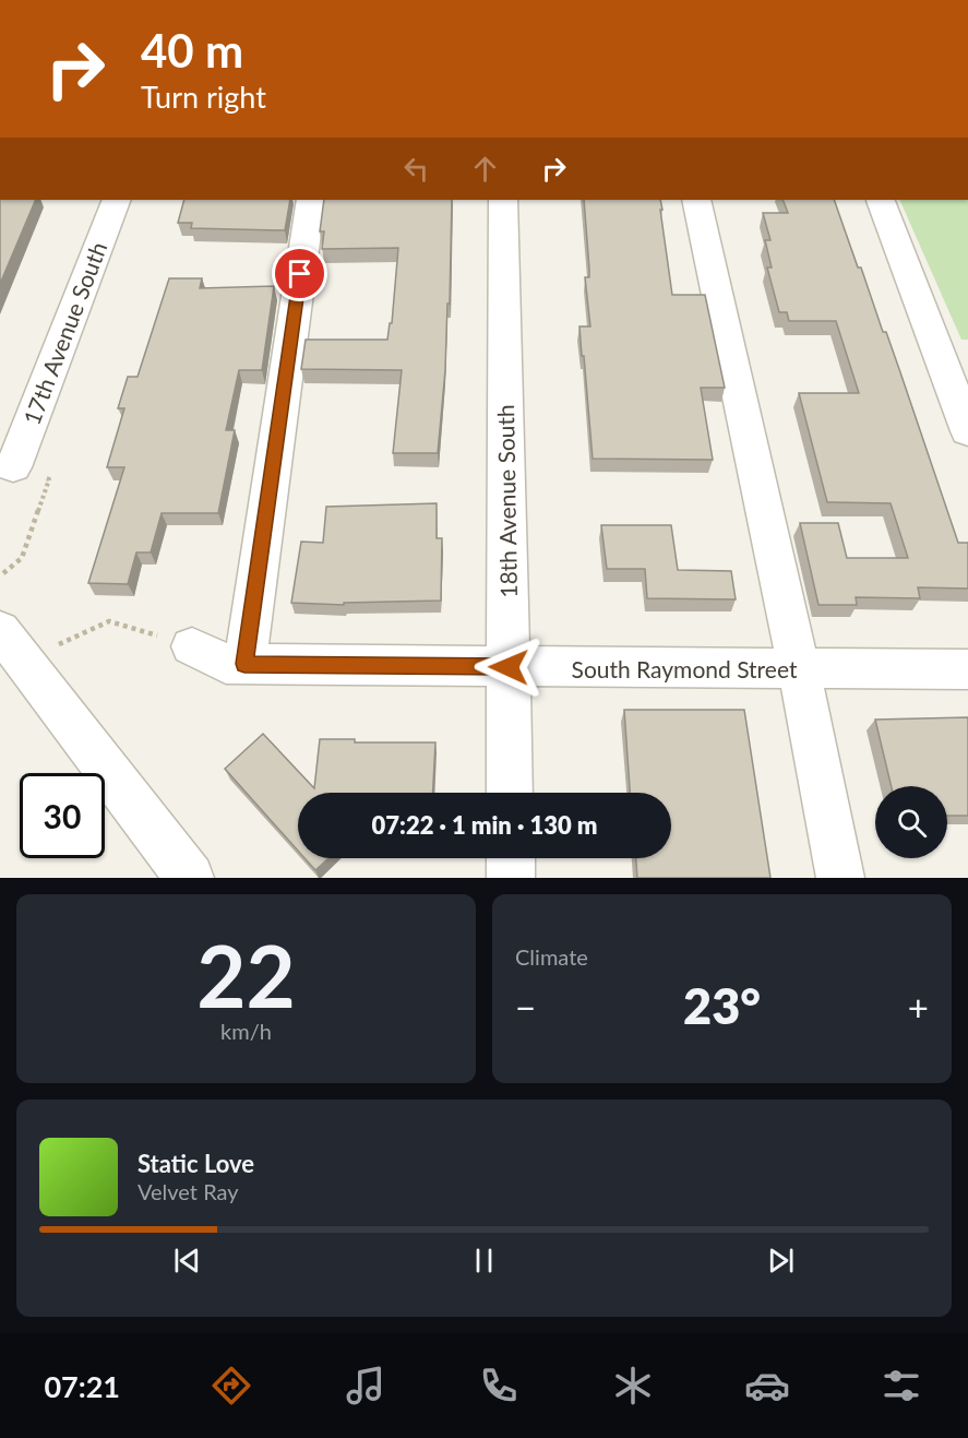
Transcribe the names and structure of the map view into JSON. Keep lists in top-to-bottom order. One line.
{"streets":{"street":["17th Avenue South","18th Avenue South","South Raymond Street"]},"crossings":[["18th Avenue South","South Raymond Street"]],"page":{"turn":["40 m","Turn right"],"limit":"30","trip":"07:22 · 1 min · 130 m","tile":[["22","km/h"],"Climate"],"heat":["−","23°","+"],"song":["Static Love","Velvet Ray"],"tabs":"07:21"}}
